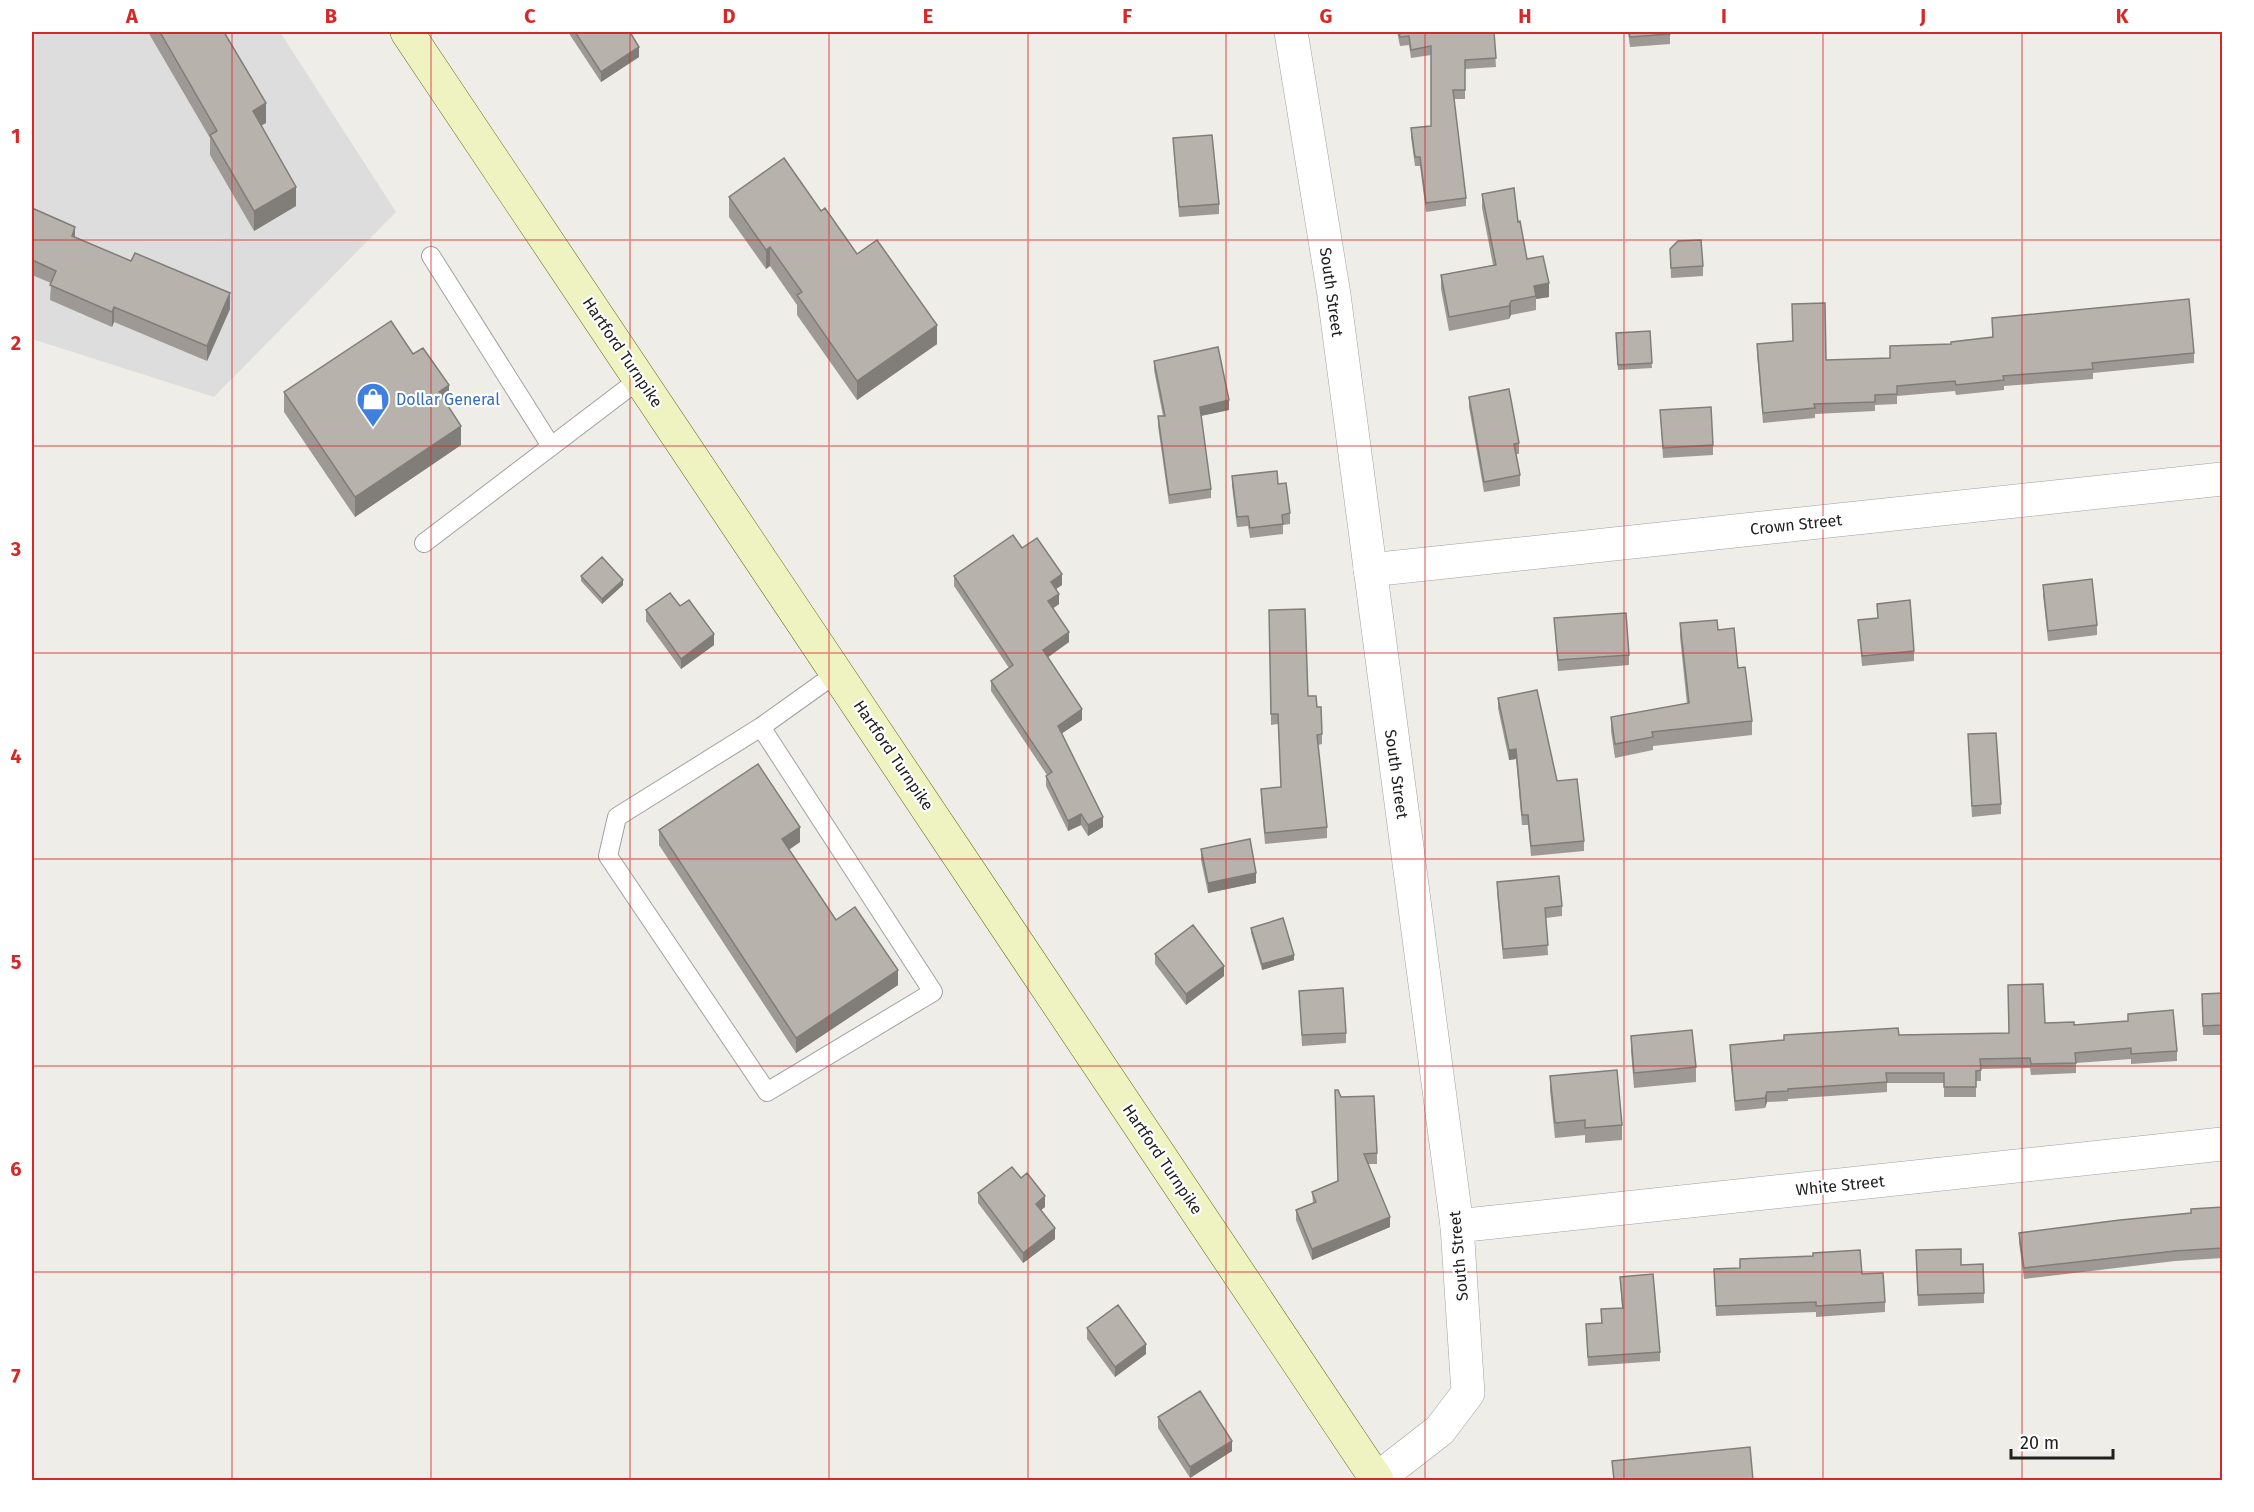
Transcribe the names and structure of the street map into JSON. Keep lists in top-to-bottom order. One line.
{"streets":{"main road":["Hartford Turnpike"],"street":["South Street","Crown Street","White Street"]},"crossings":[["South Street","Hartford Turnpike"],["South Street","Crown Street"],["South Street","White Street"]],"places":{"shop":["Dollar General"]},"scale_bar":"20 m","grid":{"columns":["A","B","C","D","E","F","G","H","I","J","K"],"rows":["1","2","3","4","5","6","7"]}}
